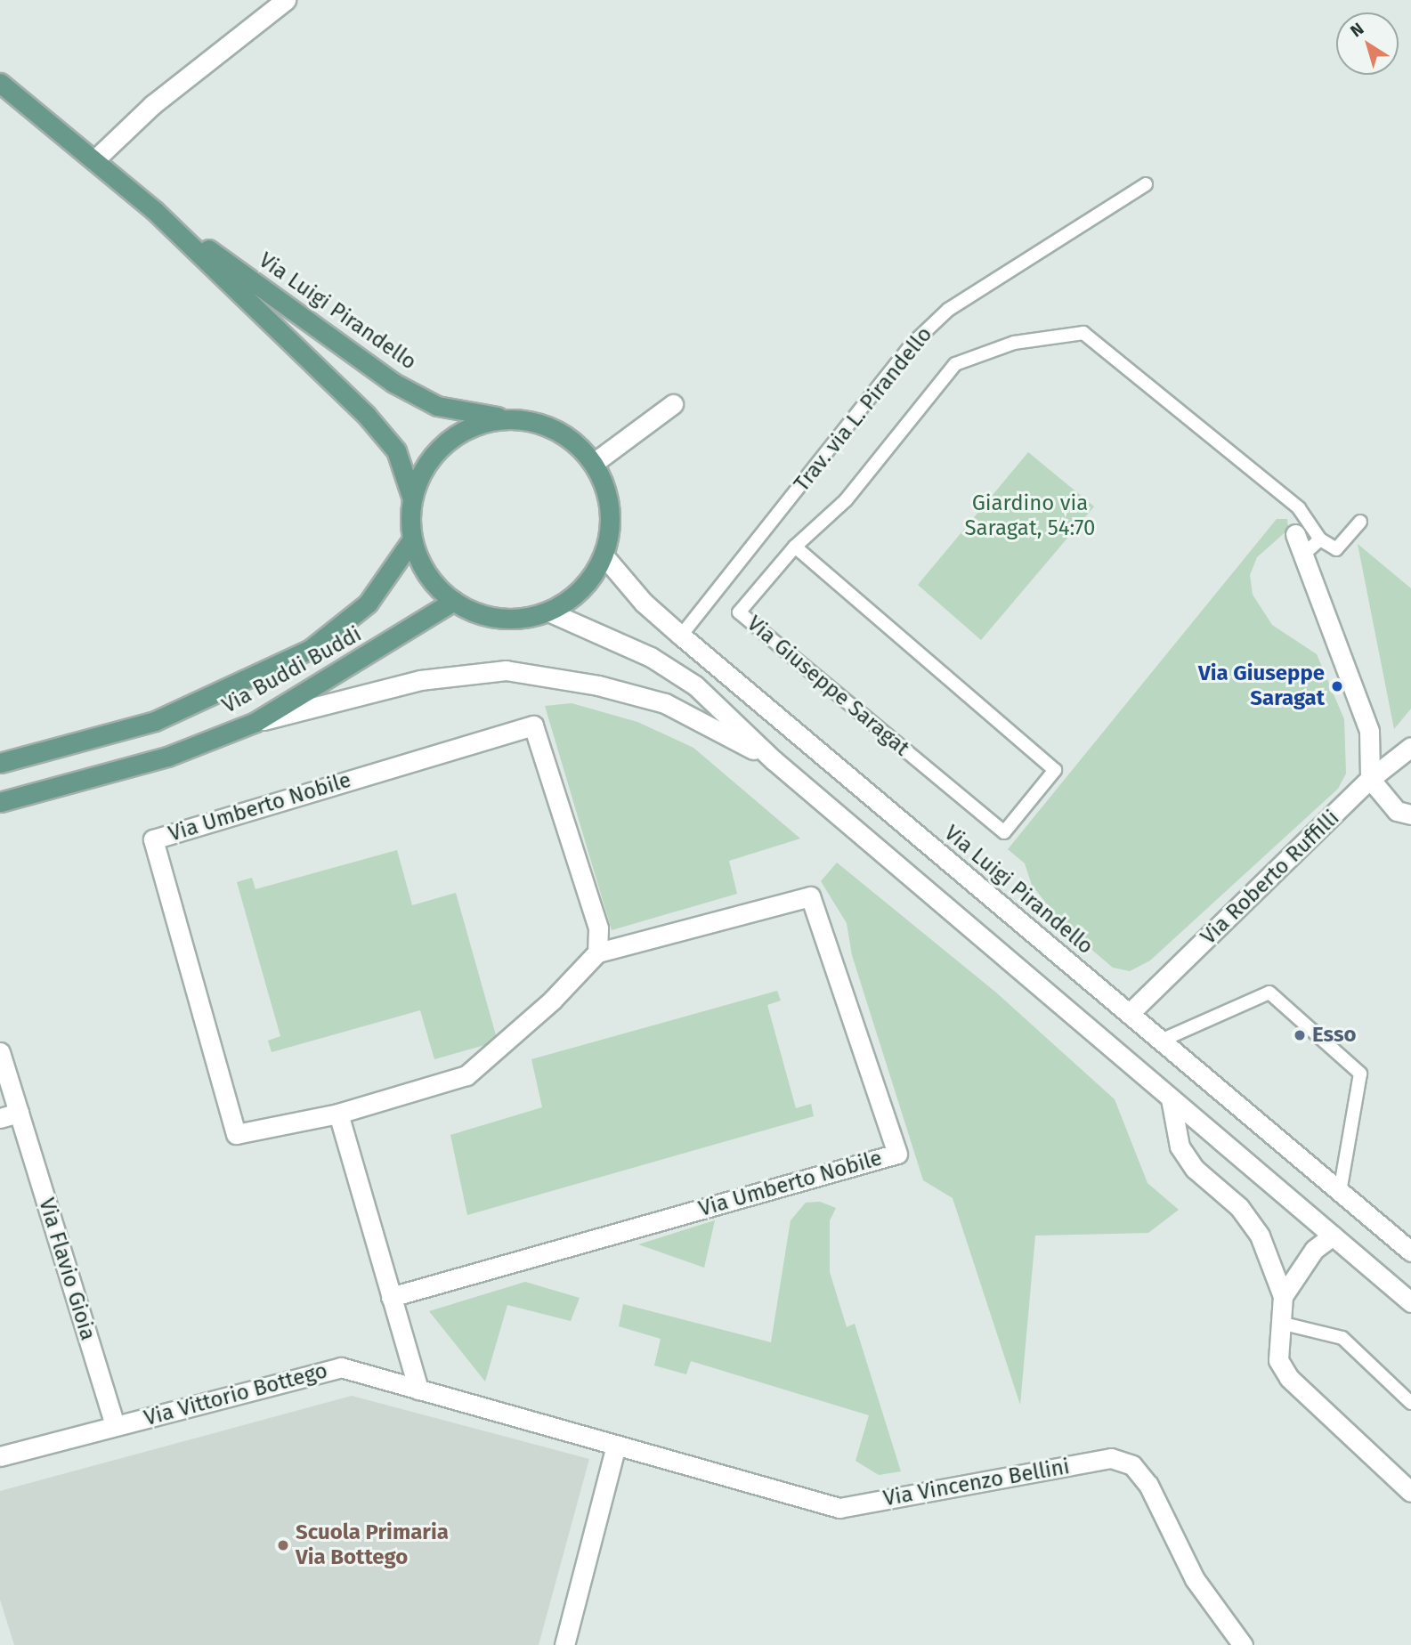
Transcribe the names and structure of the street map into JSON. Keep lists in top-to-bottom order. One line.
{"streets":{"main road":["Via Luigi Pirandello","Via Buddi Buddi"],"street":["Via Umberto Nobile","Via Roberto Ruffilli","Via Flavio Gioia","Via Vittorio Bottego","Via Vincenzo Bellini"],"lane":["Trav. via L. Pirandello","Via Giuseppe Saragat"]},"crossings":[["Via Luigi Pirandello","Trav. via L. Pirandello"],["Via Luigi Pirandello","Via Buddi Buddi"],["Via Luigi Pirandello","Via Roberto Ruffilli"],["Via Flavio Gioia","Via Vittorio Bottego"],["Via Vittorio Bottego","Via Vincenzo Bellini"]],"parks":["Giardino via Saragat, 54:70"],"places":["Via Giuseppe Saragat","Esso","Scuola Primaria Via Bottego"],"north":"top left"}
